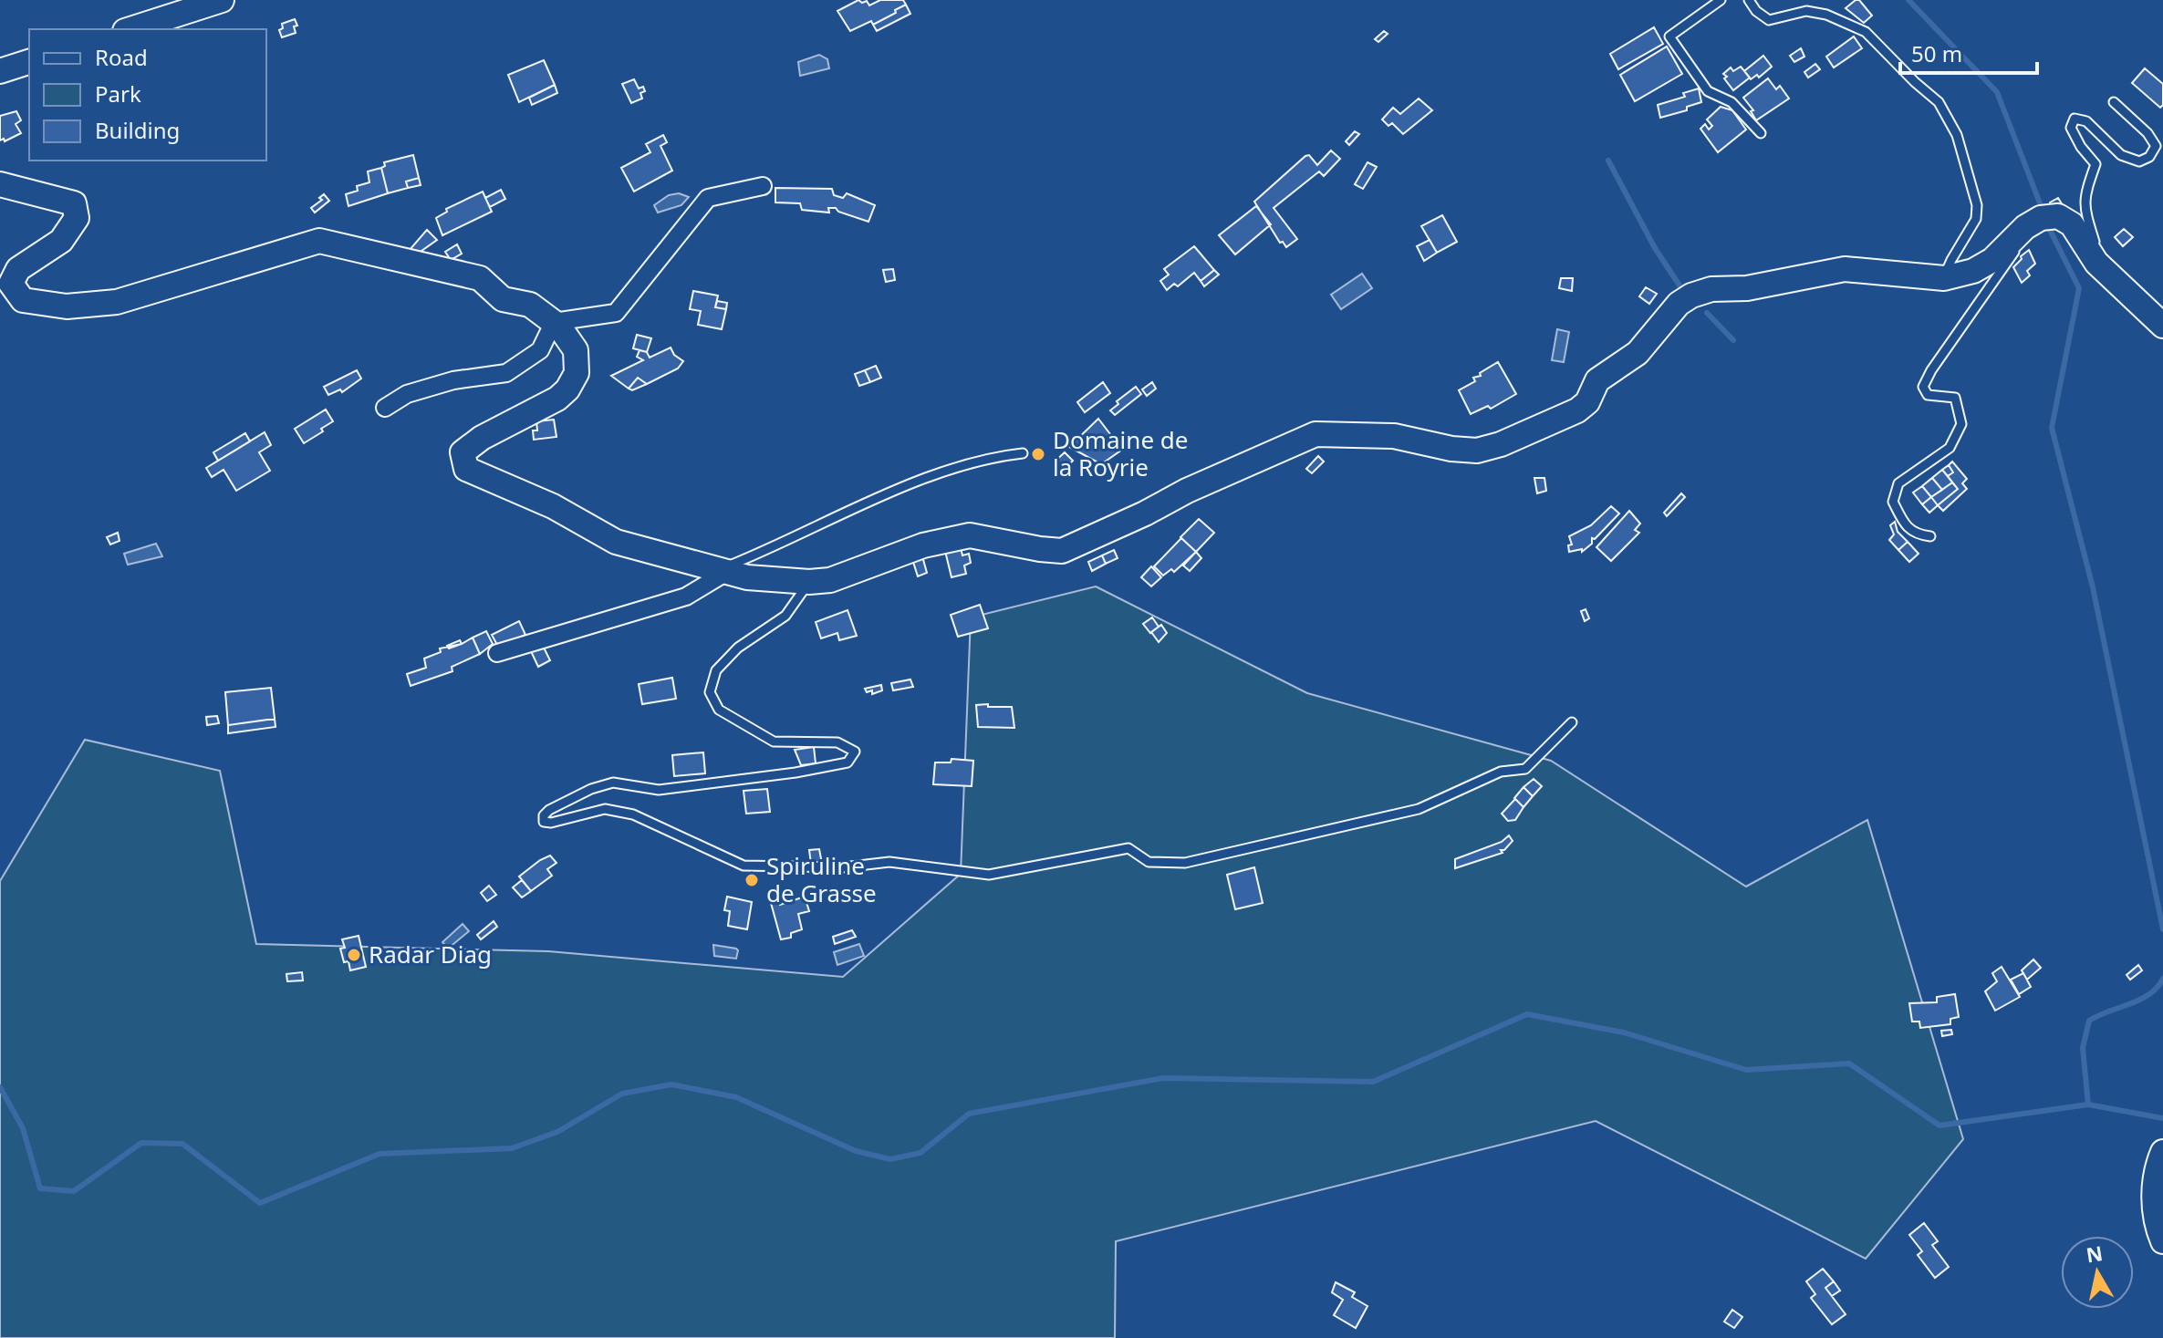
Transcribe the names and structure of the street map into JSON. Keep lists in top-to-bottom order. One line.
{"places":["Domaine de la Royrie","Spiruline de Grasse","Radar Diag"],"legend":["Road","Park","Building"],"scale_bar":"50 m","north":"top"}
